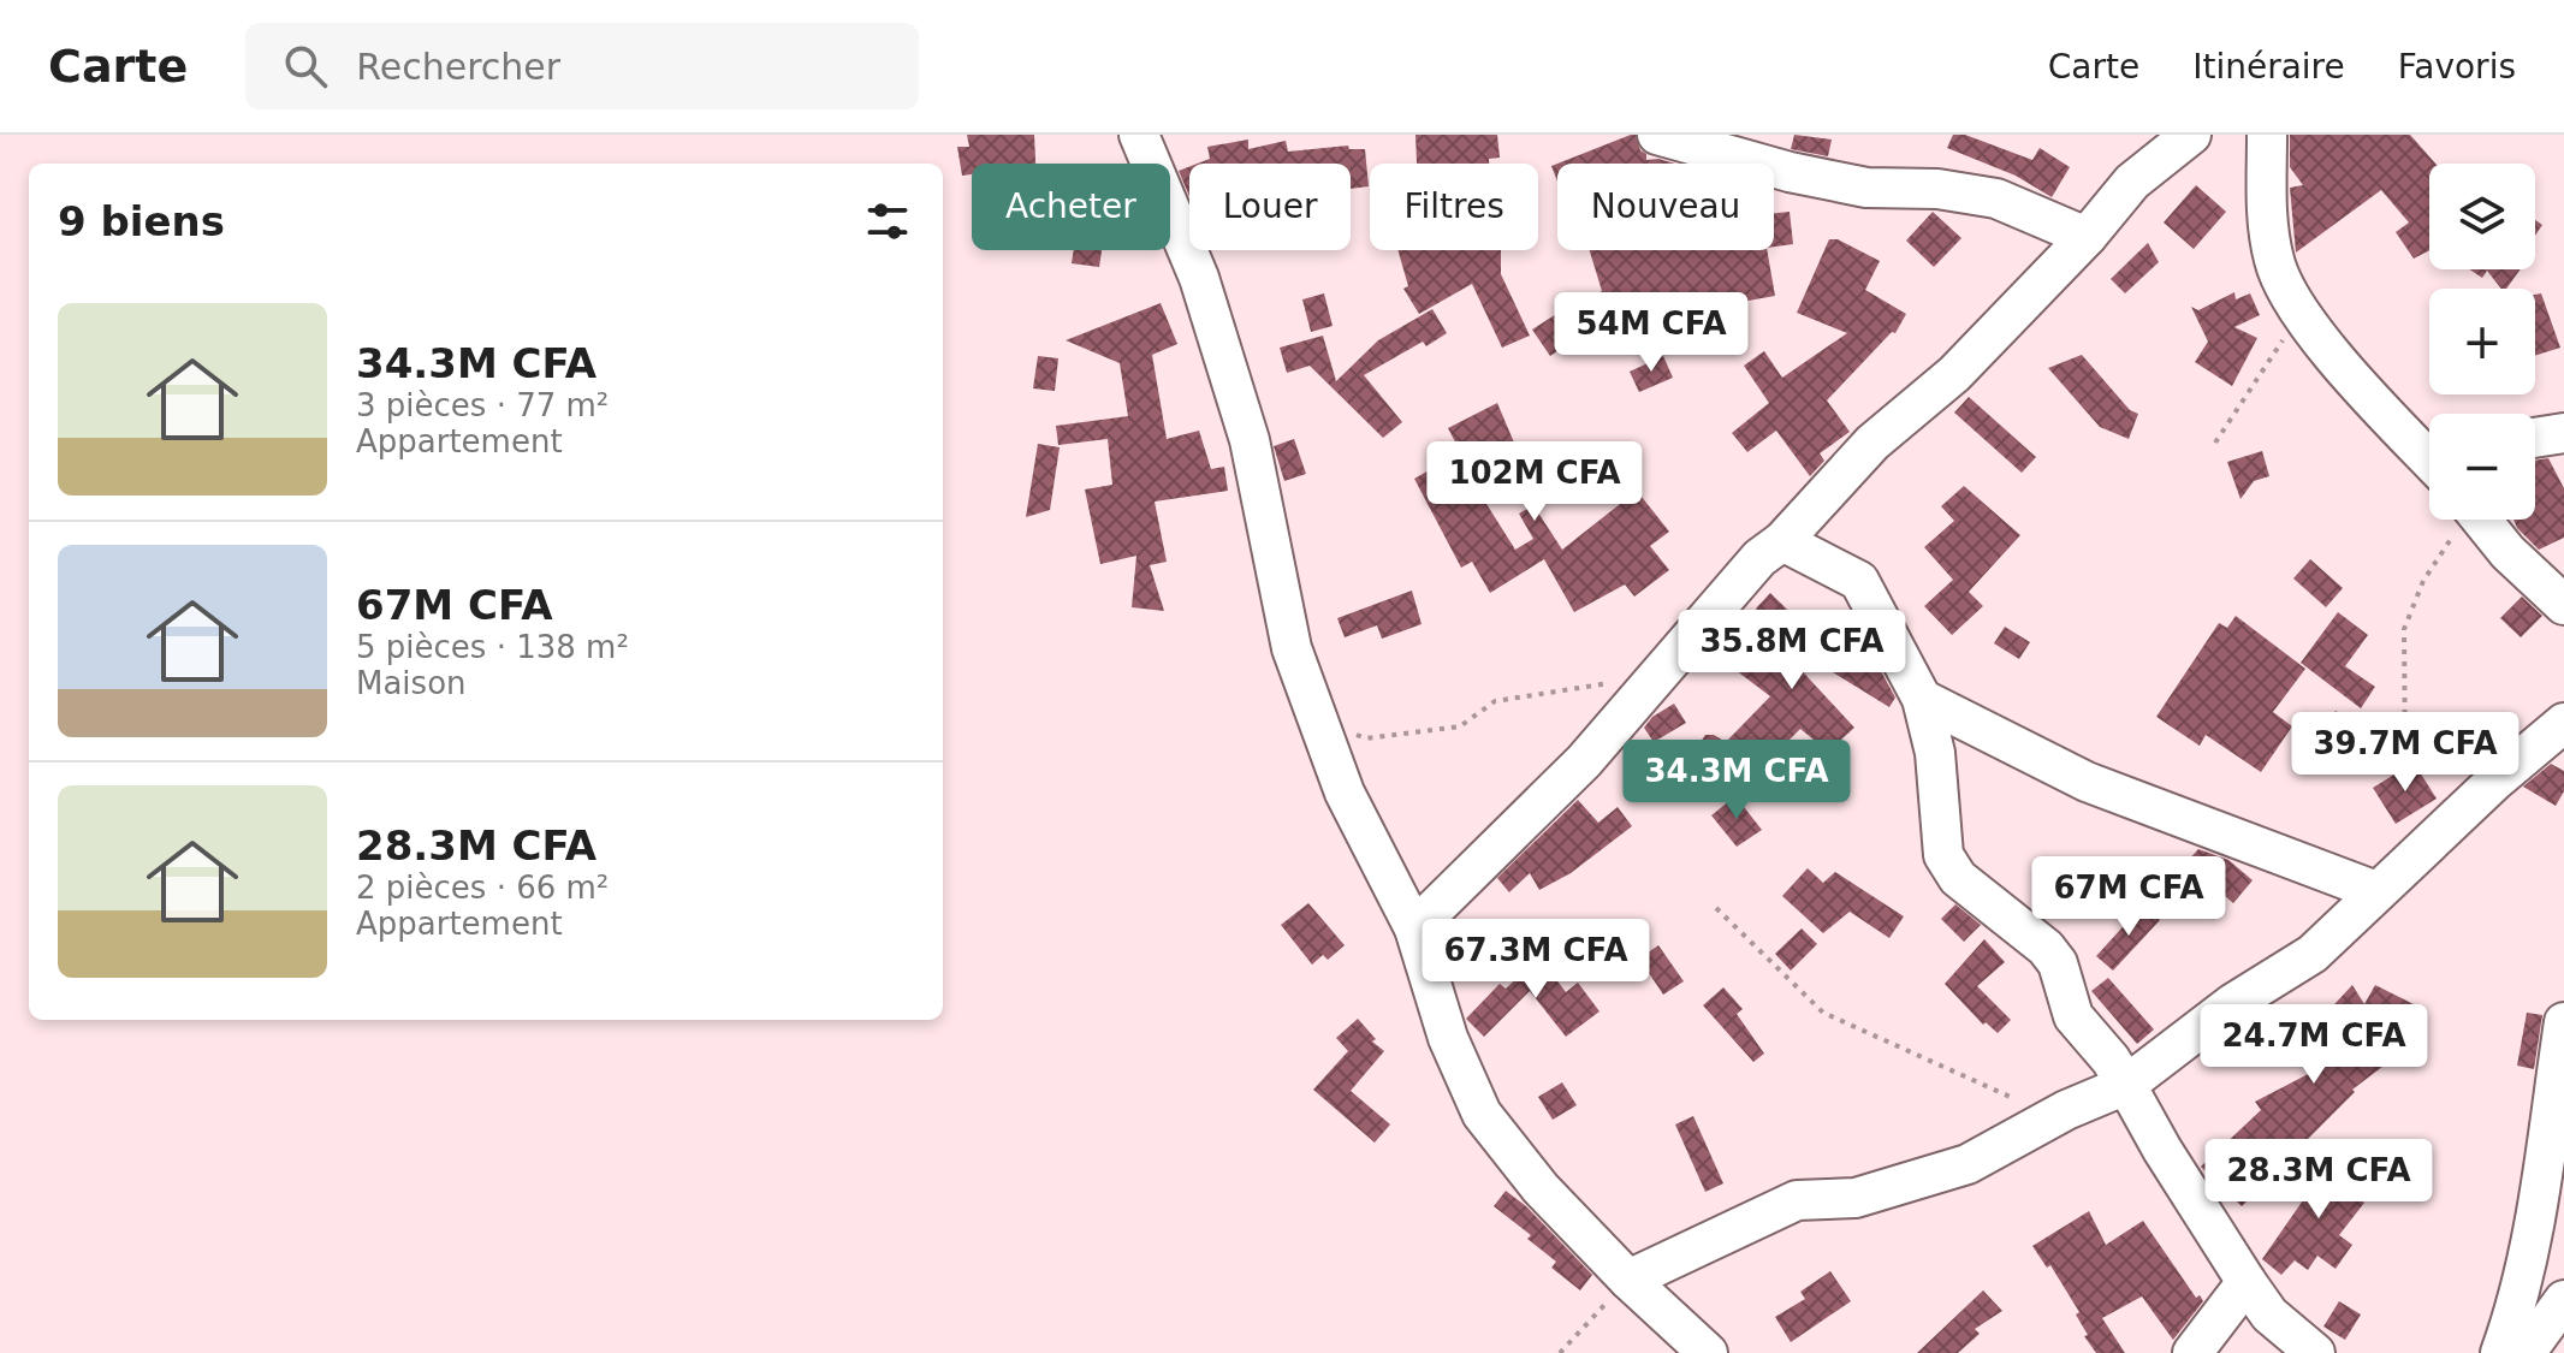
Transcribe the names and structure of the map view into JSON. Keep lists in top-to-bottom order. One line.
{"page":{"header":"Carte","search":"Rechercher","nav":["Carte","Itinéraire","Favoris"],"map_buttons":["+","−"],"chip":["Acheter","Louer","Filtres","Nouveau"],"heading":"9 biens","list":[{"name":"34.3M CFA","note":"3 pièces · 77 m² · Appartement"},{"name":"67M CFA","note":"5 pièces · 138 m² · Maison"},{"name":"28.3M CFA","note":"2 pièces · 66 m² · Appartement"}],"price":["54M CFA","102M CFA","35.8M CFA","39.7M CFA","34.3M CFA","67M CFA","67.3M CFA","24.7M CFA","28.3M CFA"]}}
